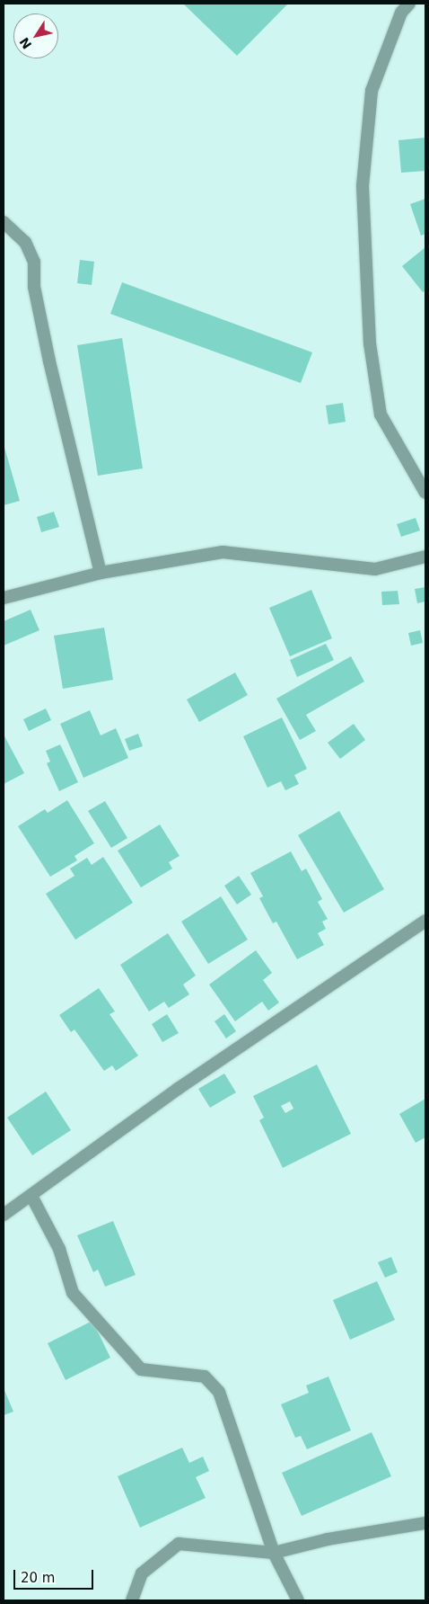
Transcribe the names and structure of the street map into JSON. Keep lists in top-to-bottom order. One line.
{"scale_bar":"20 m","north":"bottom left"}
